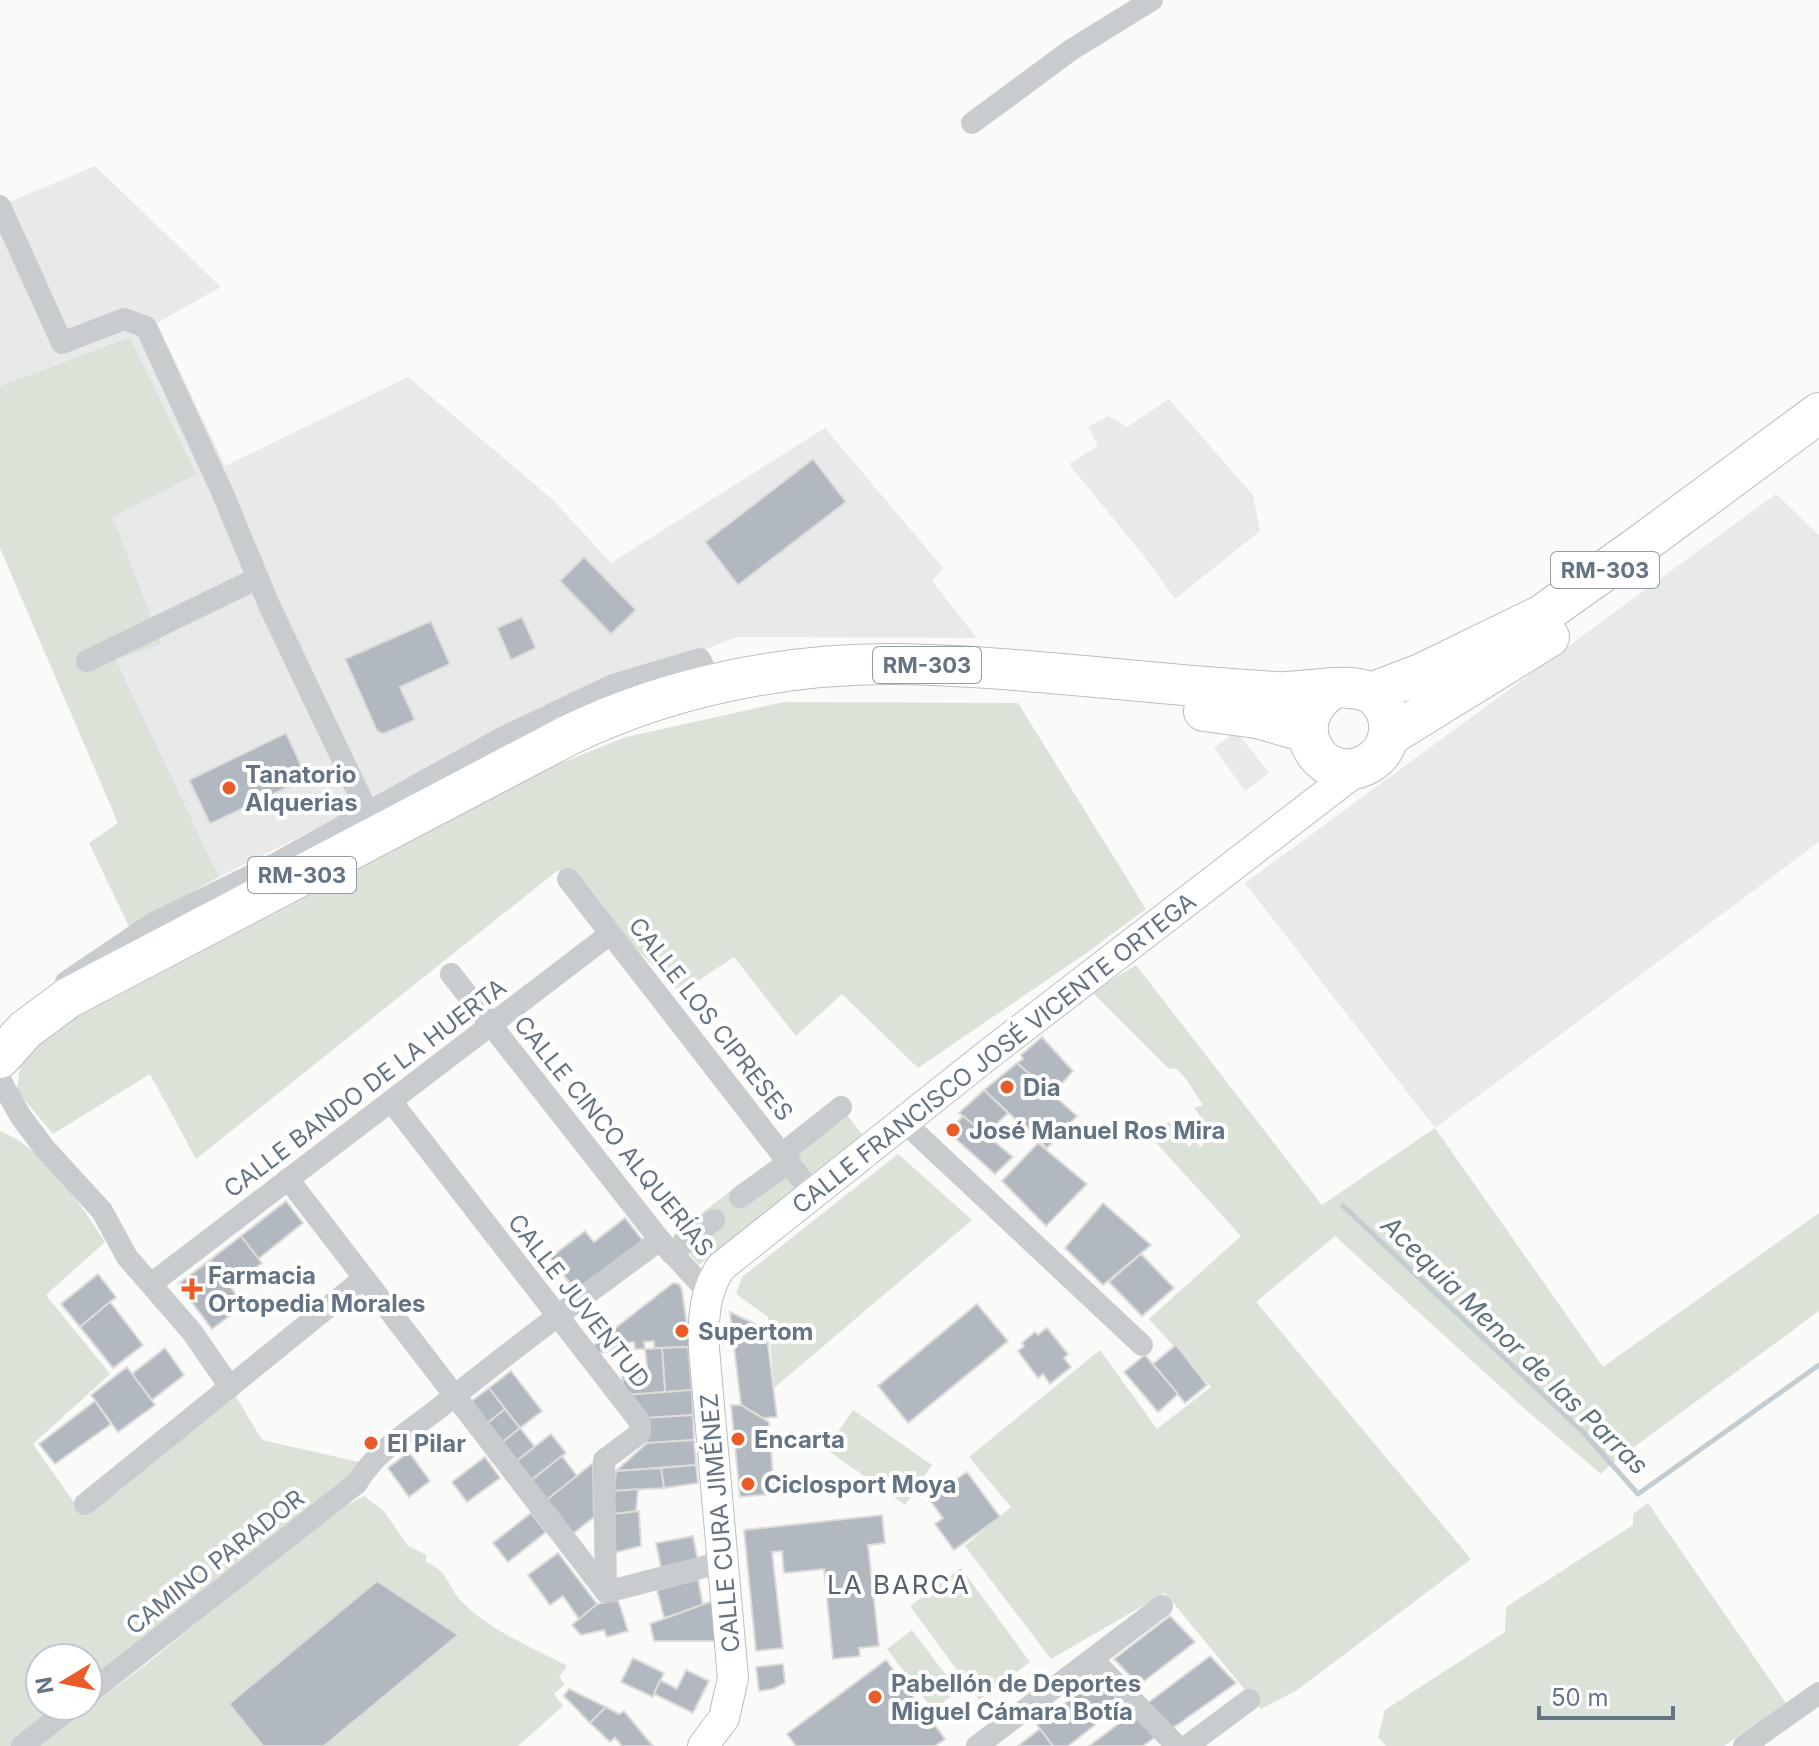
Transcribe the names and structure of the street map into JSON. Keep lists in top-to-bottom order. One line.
{"streets":{"highway":["RM-303"],"street":["CALLE LOS CIPRESES","CALLE FRANCISCO JOSÉ VICENTE ORTEGA","CALLE BANDO DE LA HUERTA","CALLE CINCO ALQUERÍAS","CALLE JUVENTUD","CALLE CURA JIMÉNEZ","CAMINO PARADOR"]},"crossings":[["RM-303","CALLE FRANCISCO JOSÉ VICENTE ORTEGA"],["CALLE LOS CIPRESES","CALLE FRANCISCO JOSÉ VICENTE ORTEGA"],["CALLE LOS CIPRESES","CALLE BANDO DE LA HUERTA"],["CALLE FRANCISCO JOSÉ VICENTE ORTEGA","CALLE CINCO ALQUERÍAS"],["CALLE FRANCISCO JOSÉ VICENTE ORTEGA","CALLE CURA JIMÉNEZ"],["CALLE BANDO DE LA HUERTA","CALLE CINCO ALQUERÍAS"],["CALLE BANDO DE LA HUERTA","CALLE JUVENTUD"],["CALLE CINCO ALQUERÍAS","CALLE CURA JIMÉNEZ"],["CALLE CINCO ALQUERÍAS","CAMINO PARADOR"],["CALLE JUVENTUD","CAMINO PARADOR"]],"districts":["LA BARCA"],"water":["Acequia Menor de las Parras"],"places":{"other":["Tanatorio Alquerias","Dia","José Manuel Ros Mira","Supertom","Encarta","El Pilar","Ciclosport Moya","Pabellón de Deportes Miguel Cámara Botía"],"health":["Farmacia Ortopedia Morales"]},"scale_bar":"50 m","north":"left"}
